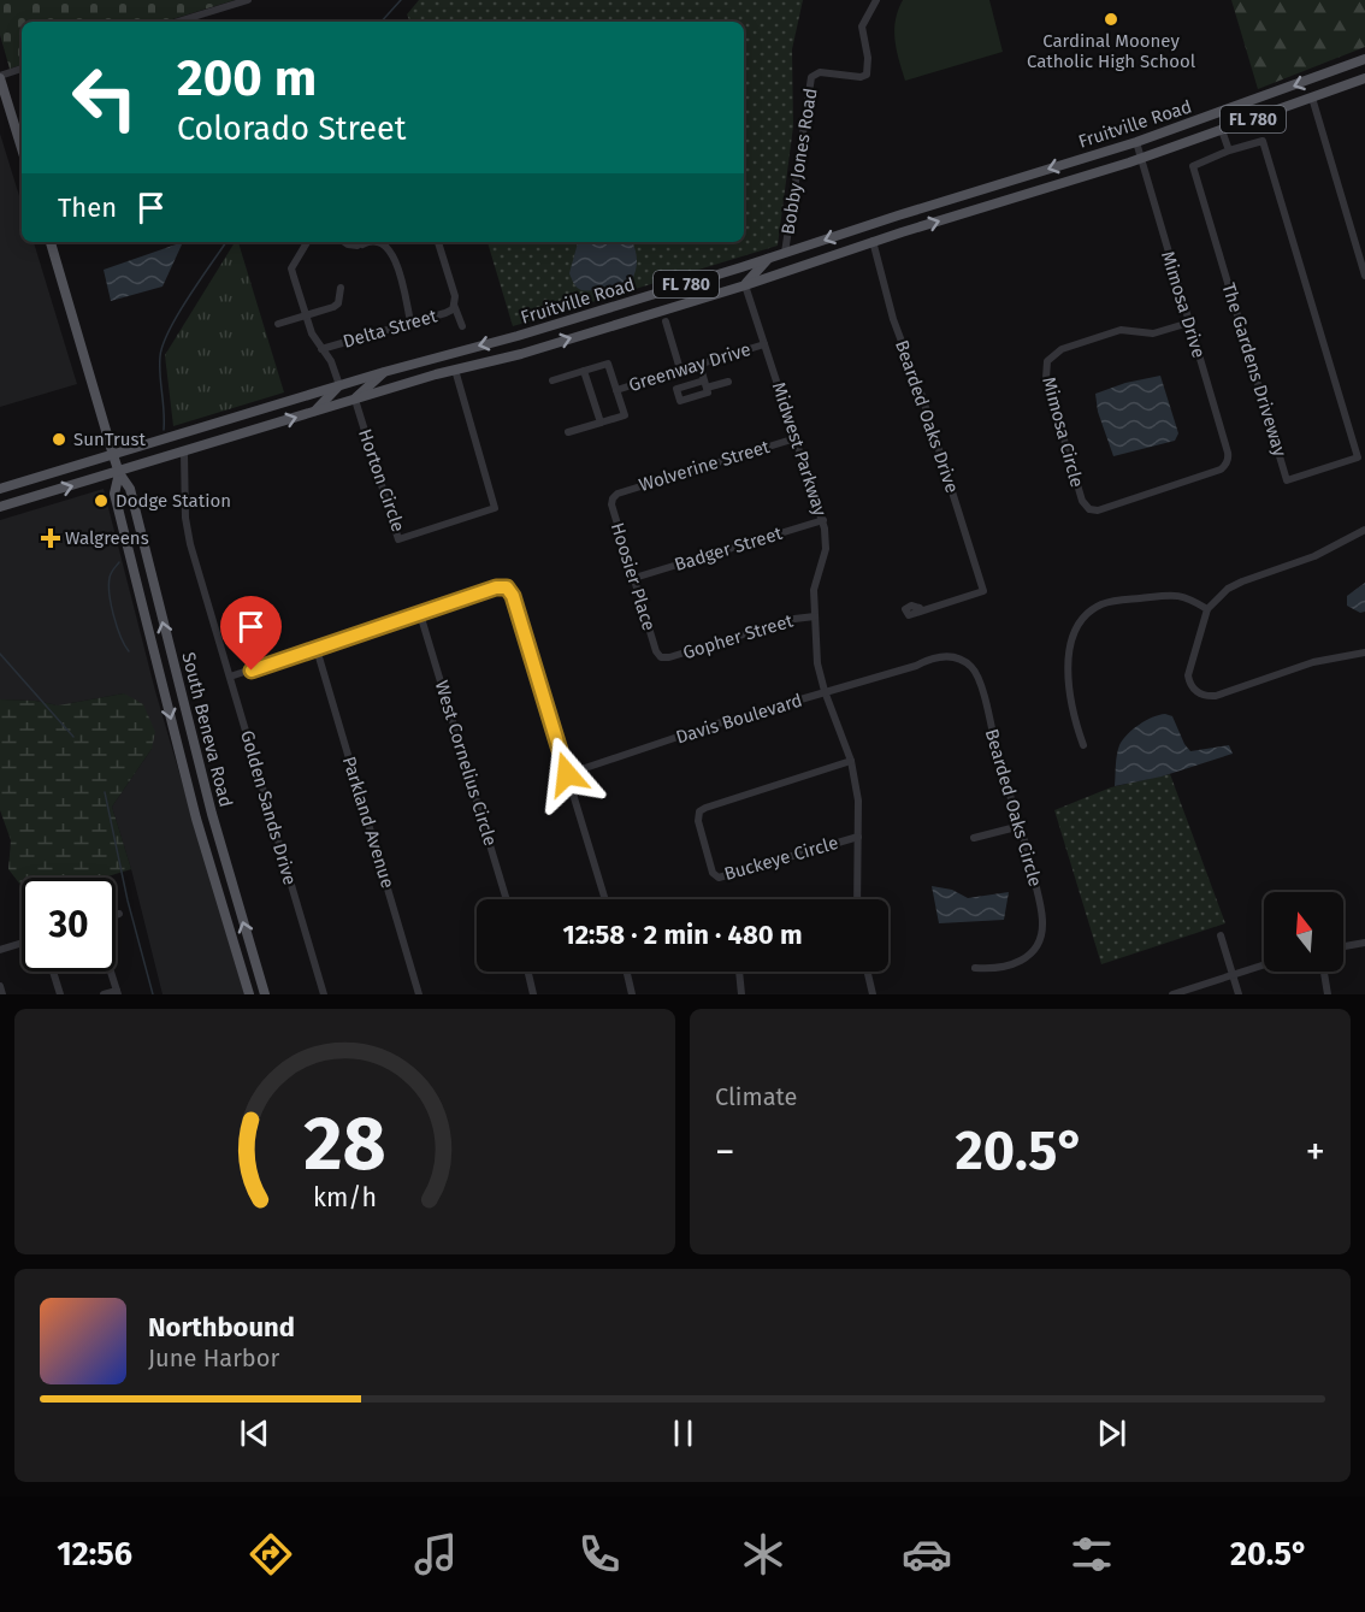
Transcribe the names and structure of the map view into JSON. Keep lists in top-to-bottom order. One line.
{"streets":{"main road":["FL 780","Fruitville Road","South Beneva Road"],"street":["Bobby Jones Road","Mimosa Drive","Delta Street","Greenway Drive","The Gardens Driveway","Bearded Oaks Drive","Mimosa Circle","Midwest Parkway","Wolverine Street","Horton Circle","Badger Street","Hoosier Place","Gopher Street","Davis Boulevard","West Cornelius Circle","Golden Sands Drive","Bearded Oaks Circle","Parkland Avenue","Buckeye Circle"]},"crossings":[["Fruitville Road","Bobby Jones Road"],["Fruitville Road","Mimosa Drive"],["Fruitville Road","Bearded Oaks Drive"],["Fruitville Road","Midwest Parkway"],["Fruitville Road","Horton Circle"],["Fruitville Road","South Beneva Road"],["Fruitville Road","Golden Sands Drive"],["Mimosa Drive","Mimosa Circle"],["Greenway Drive","Midwest Parkway"],["Midwest Parkway","Wolverine Street"],["Midwest Parkway","Badger Street"],["Midwest Parkway","Gopher Street"],["Midwest Parkway","Davis Boulevard"],["Midwest Parkway","Buckeye Circle"],["Wolverine Street","Hoosier Place"],["Badger Street","Hoosier Place"],["Hoosier Place","Gopher Street"],["Davis Boulevard","Bearded Oaks Circle"]],"places":{"other":["Cardinal Mooney Catholic High School","SunTrust","Dodge Station"],"health":["Walgreens"]},"north":"top","page":{"turn":["200 m","Colorado Street"],"then":"Then","limit":"30","trip":"12:58 · 2 min · 480 m","tile":"Climate","heat":["−","20.5°","+"],"song":["Northbound","June Harbor"],"tabs":["12:56","20.5°"],"gauge":["28","km/h"]}}
